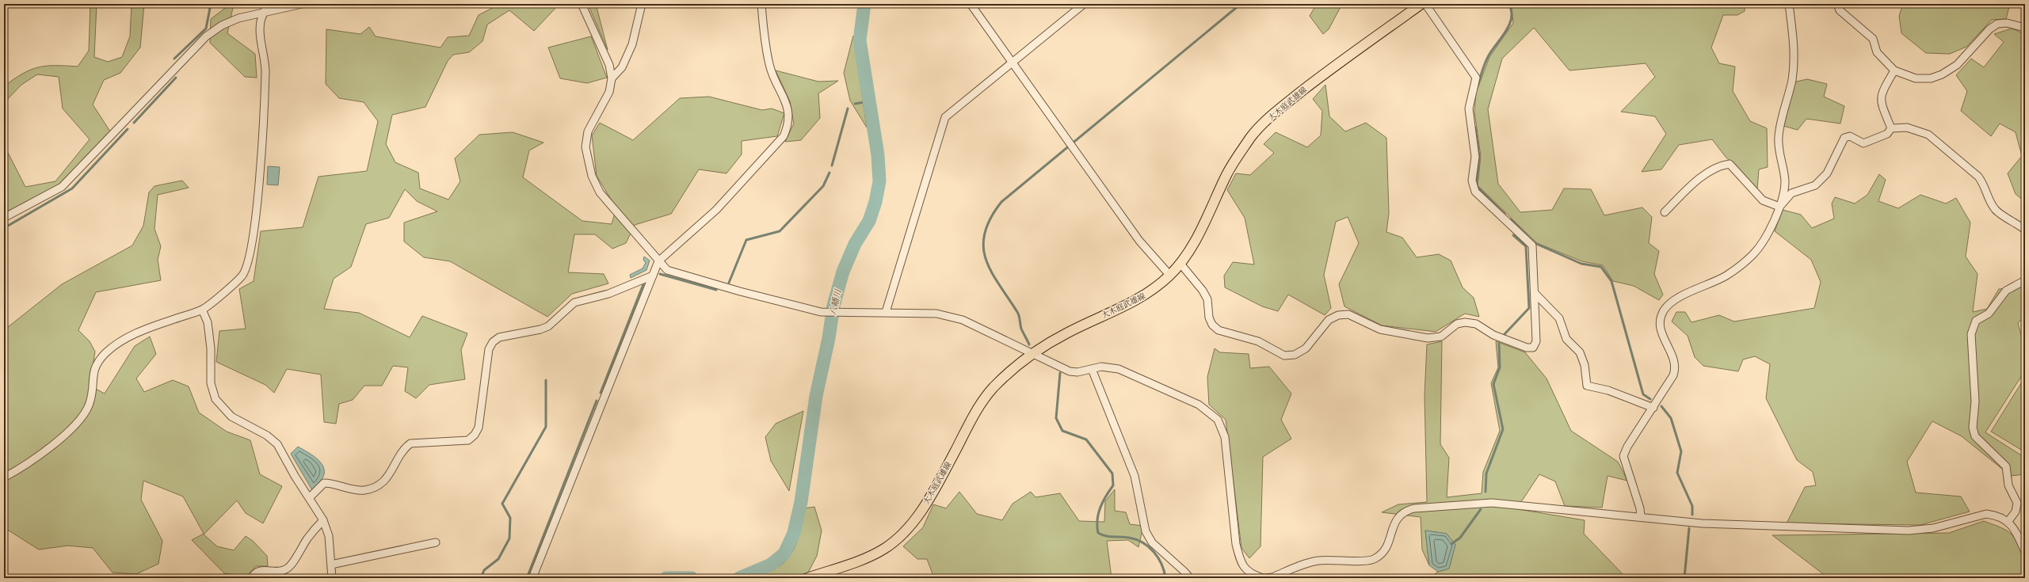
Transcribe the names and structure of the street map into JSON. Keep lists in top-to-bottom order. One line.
{"streets":{"main road":["大木庭武雄線"]},"water":["八幡川"]}
